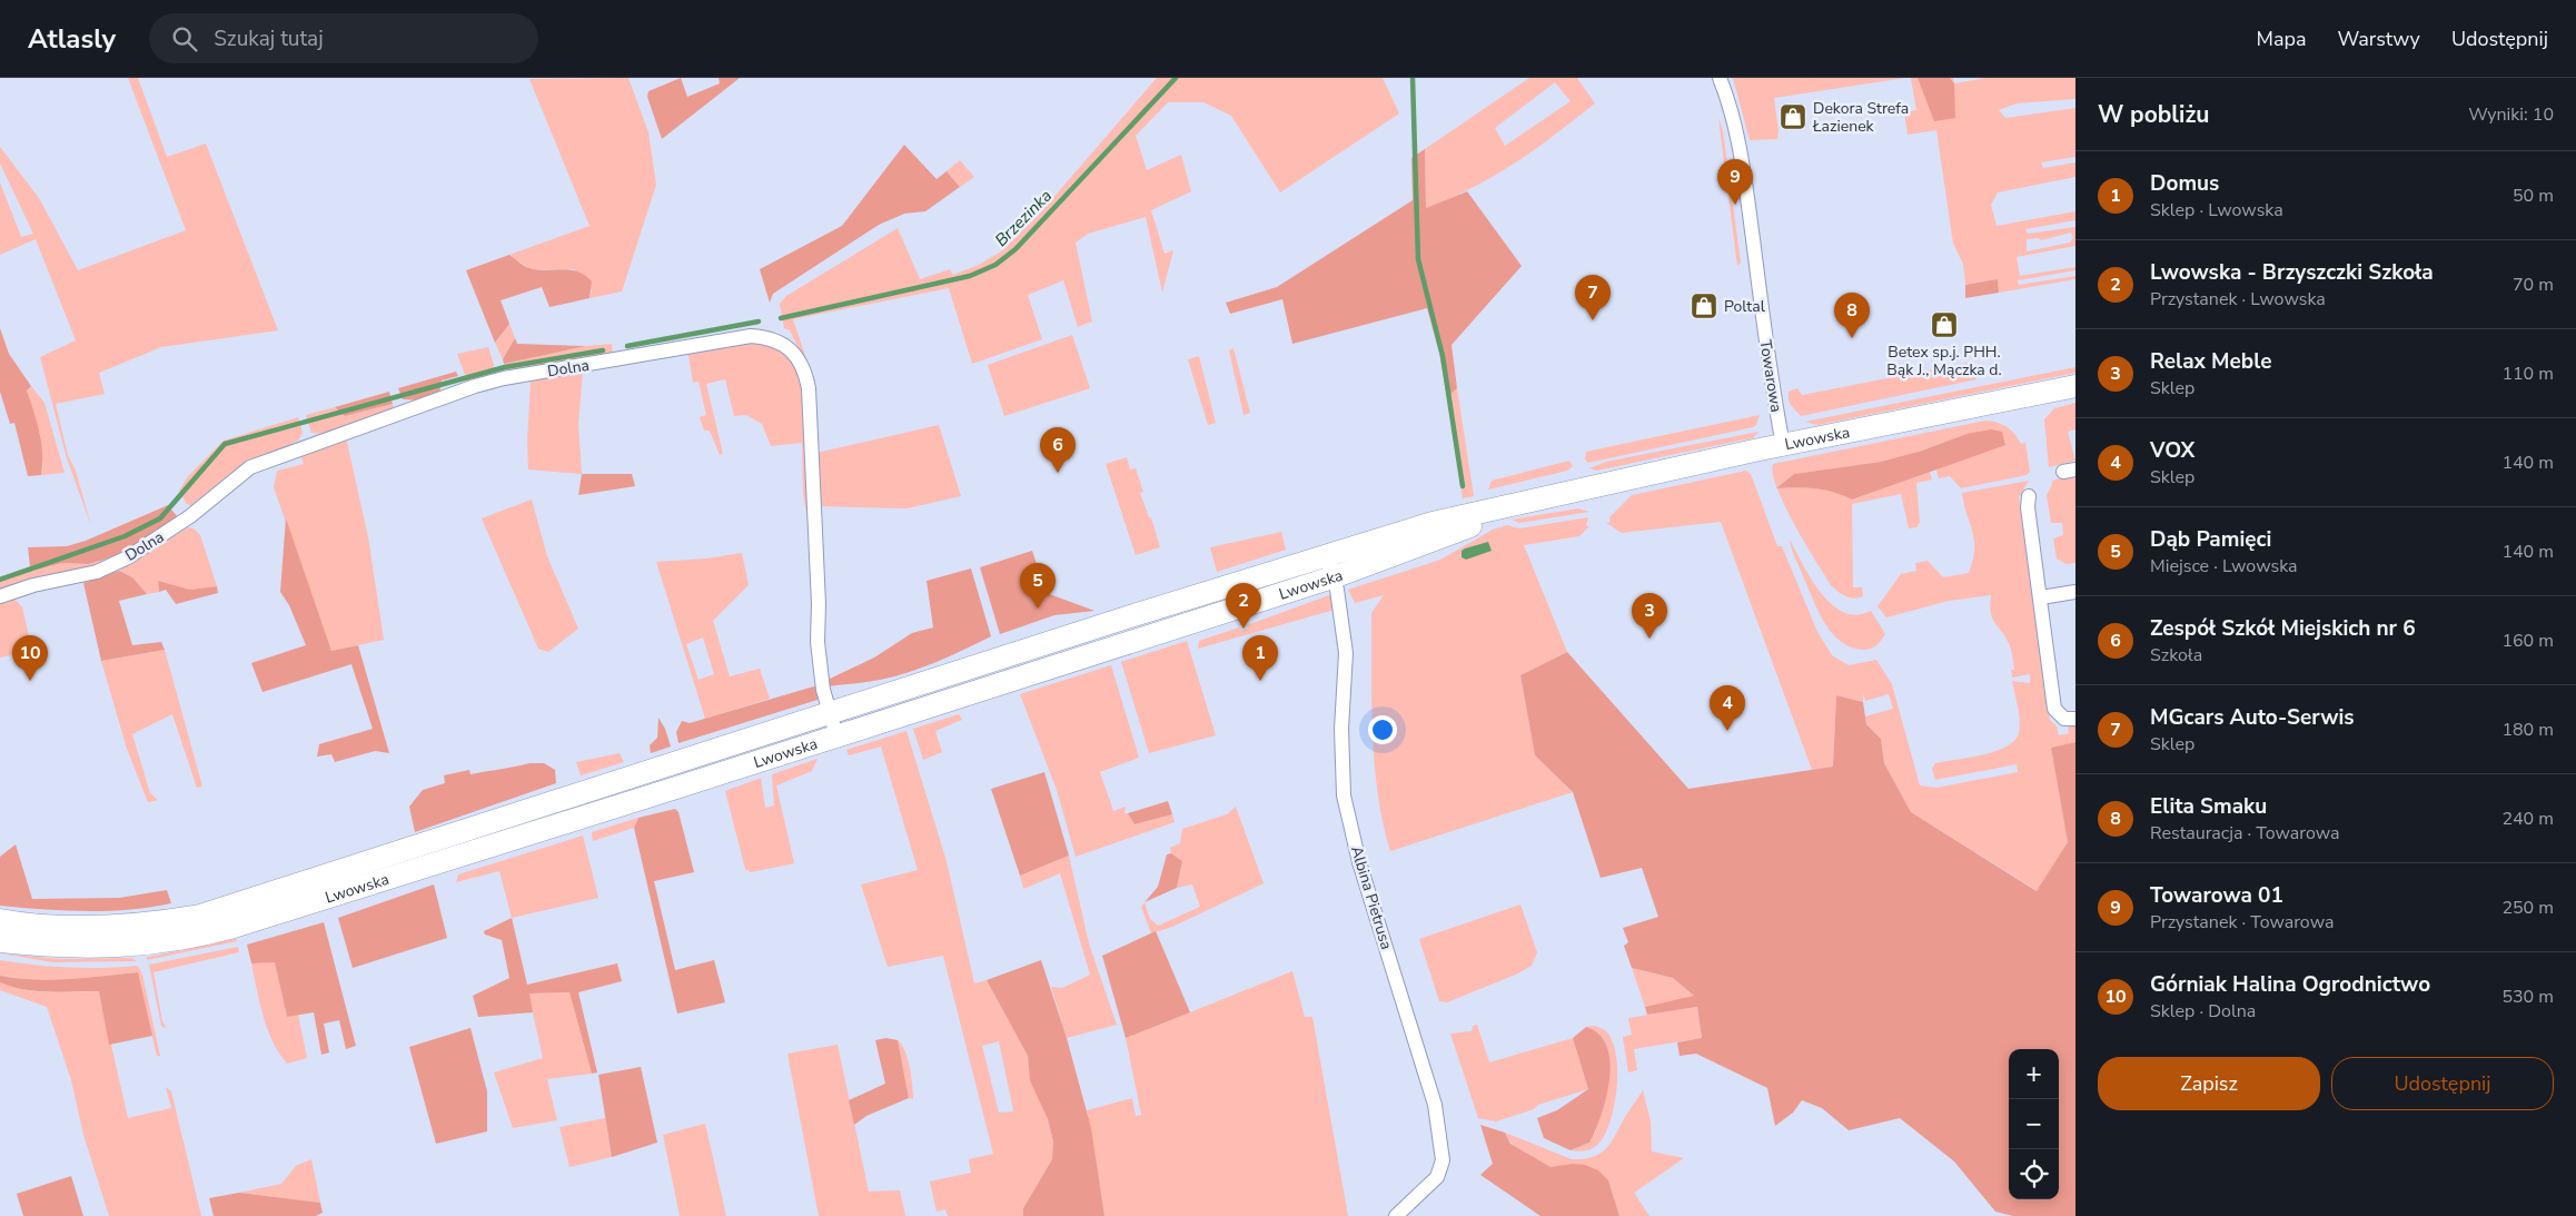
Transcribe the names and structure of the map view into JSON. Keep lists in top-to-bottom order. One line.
{"streets":{"main road":["Lwowska"],"street":["Dolna","Towarowa","Albina Pietrusa"]},"crossings":[["Dolna","Lwowska"],["Towarowa","Lwowska"],["Lwowska","Albina Pietrusa"]],"water":["Brzezinka"],"places":{"shop":["Dekora Strefa Łazienek","Poltal","Betex sp.j. PHH. Bąk J., Mączka d."]},"page":{"header":"Atlasly","search":"Szukaj tutaj","nav":["Mapa","Warstwy","Udostępnij"],"heading":["W pobliżu","Wyniki: 10"],"list":[{"mark":"1","name":"Domus","note":"Sklep · Lwowska","value":"50 m"},{"mark":"2","name":"Lwowska - Brzyszczki Szkoła","note":"Przystanek · Lwowska","value":"70 m"},{"mark":"3","name":"Relax Meble","note":"Sklep","value":"110 m"},{"mark":"4","name":"VOX","note":"Sklep","value":"140 m"},{"mark":"5","name":"Dąb Pamięci","note":"Miejsce · Lwowska","value":"140 m"},{"mark":"6","name":"Zespół Szkół Miejskich nr 6","note":"Szkoła","value":"160 m"},{"mark":"7","name":"MGcars Auto-Serwis","note":"Sklep","value":"180 m"},{"mark":"8","name":"Elita Smaku","note":"Restauracja · Towarowa","value":"240 m"},{"mark":"9","name":"Towarowa 01","note":"Przystanek · Towarowa","value":"250 m"},{"mark":"10","name":"Górniak Halina Ogrodnictwo","note":"Sklep · Dolna","value":"530 m"}],"pins":["9","7","8","6","5","2","3","1","10","4"],"buttons":["Zapisz","Udostępnij"],"map_buttons":["+","−"]}}
